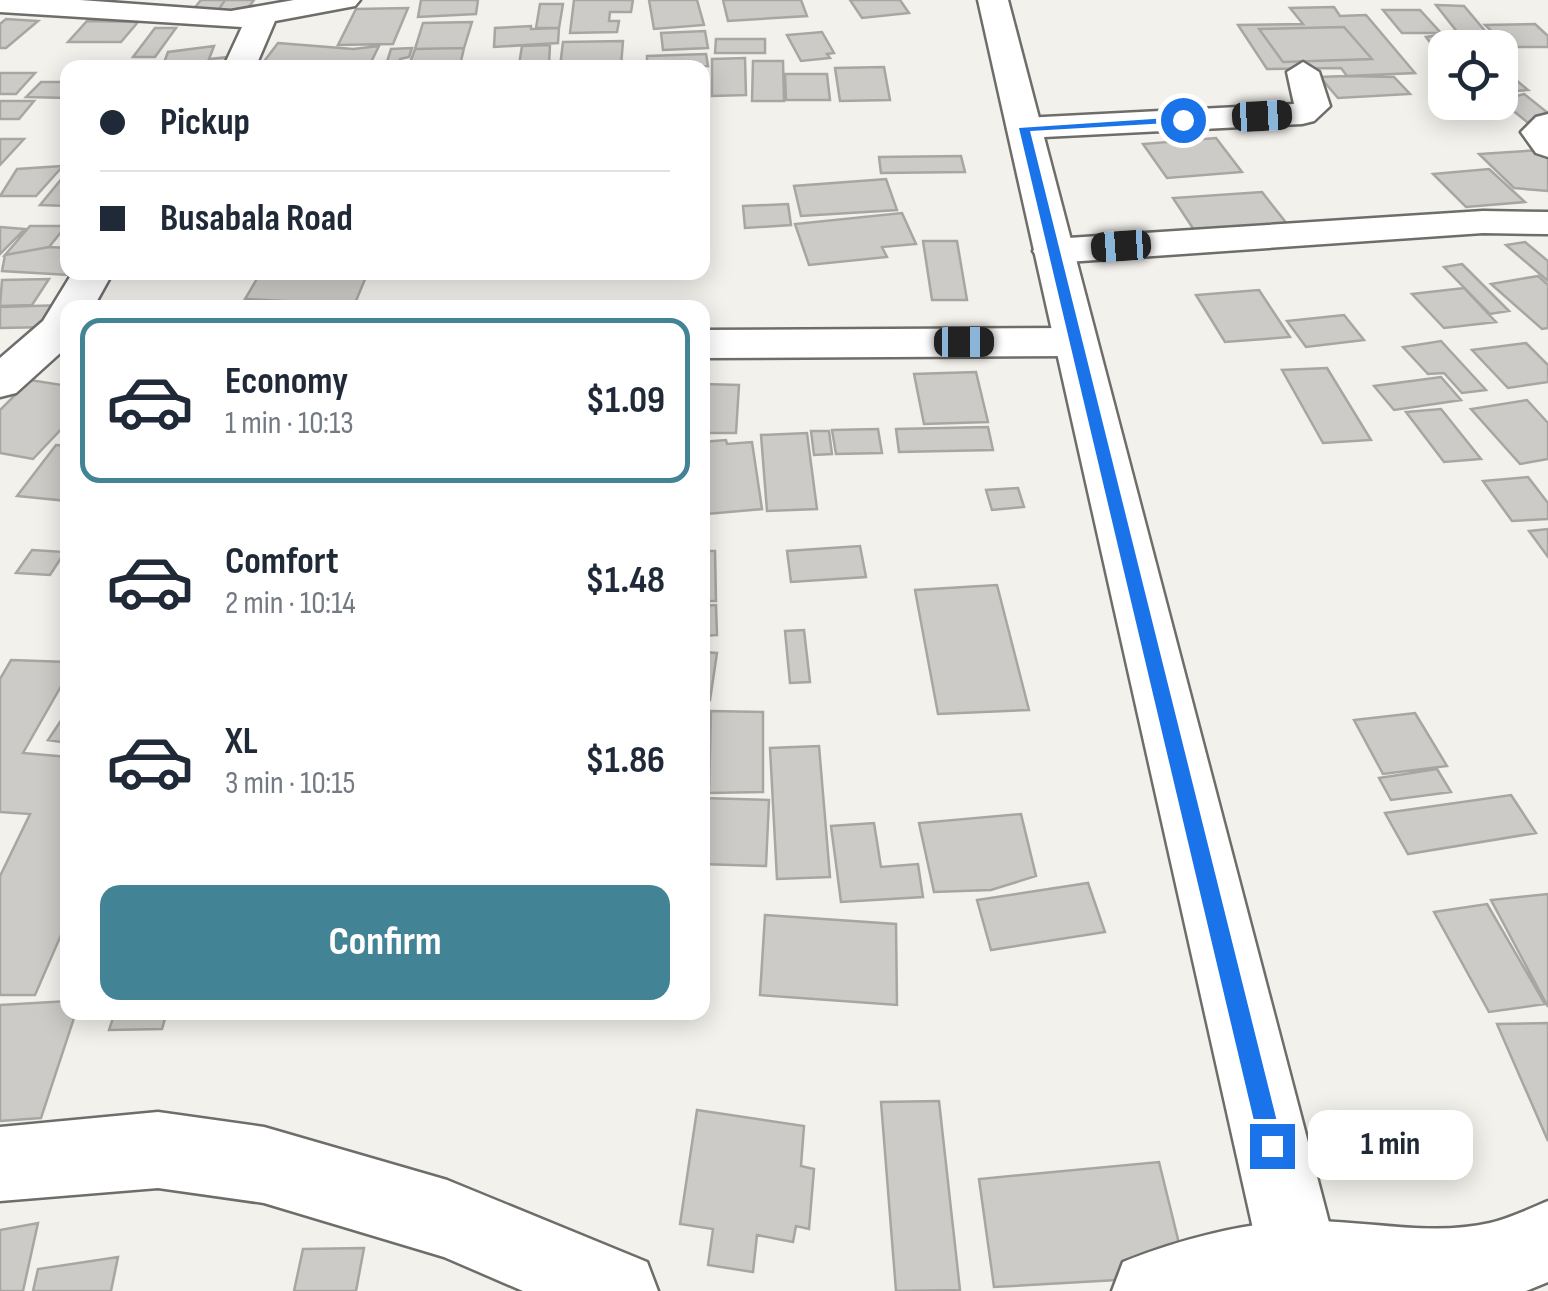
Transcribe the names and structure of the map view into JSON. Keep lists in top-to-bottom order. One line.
{"page":{"banner":["Pickup","Busabala Road"],"list":[{"name":"Economy","note":"1 min · 10:13","value":"$1.09"},{"name":"Comfort","note":"2 min · 10:14","value":"$1.48"},{"name":"XL","note":"3 min · 10:15","value":"$1.86"}],"buttons":"Confirm","bubble":"1 min"}}
